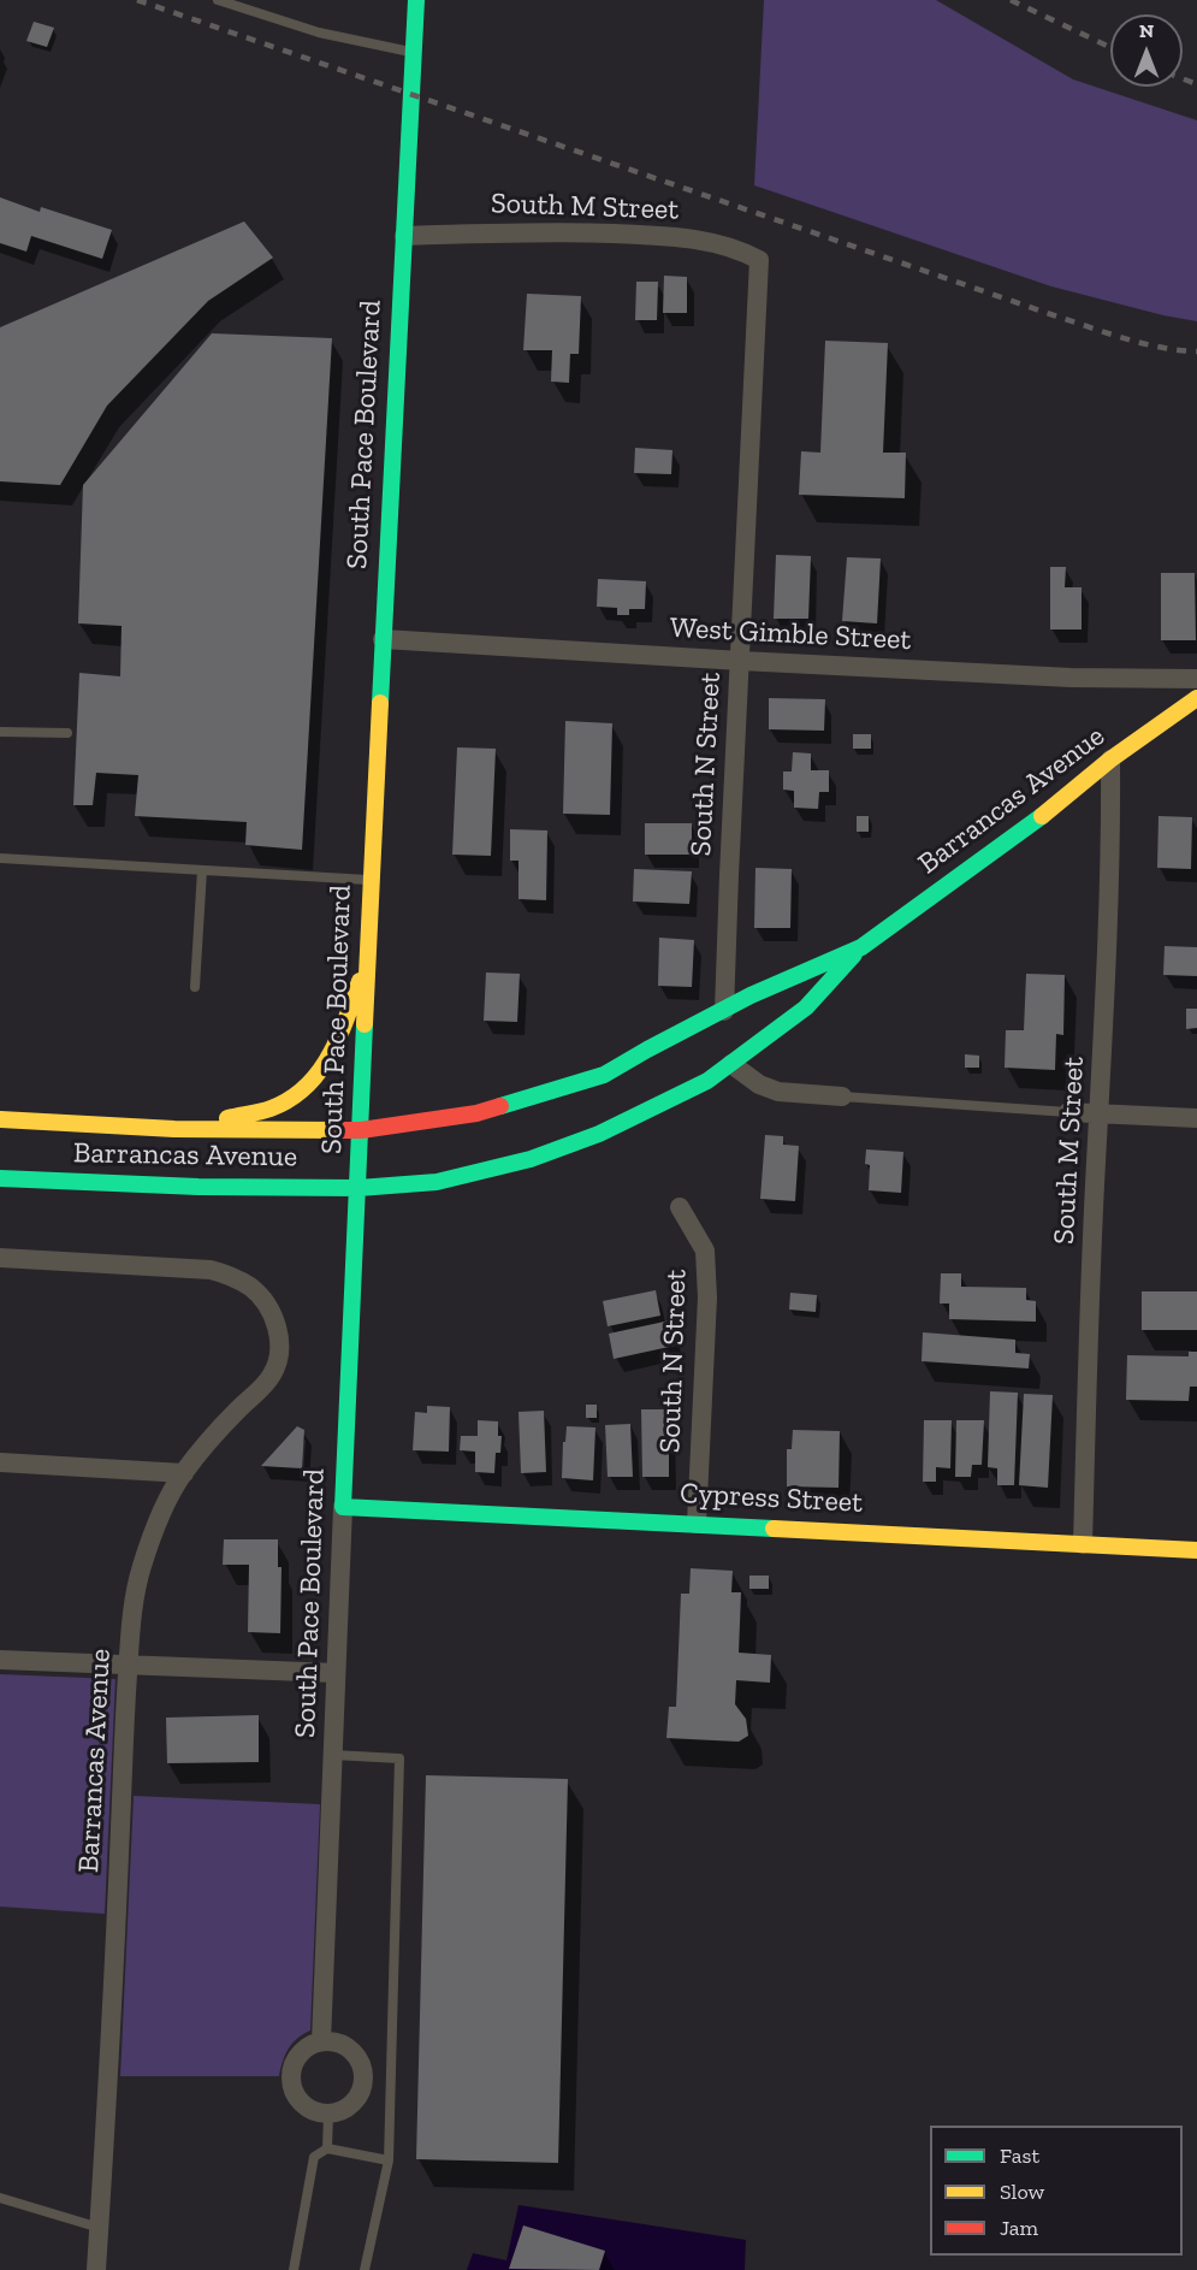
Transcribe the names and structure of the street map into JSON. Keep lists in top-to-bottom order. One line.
{"streets":{"main road":["South Pace Boulevard","Barrancas Avenue","Cypress Street"],"street":["South M Street","West Gimble Street","South N Street"]},"crossings":[["South M Street","South Pace Boulevard"],["South M Street","South N Street"],["South M Street","Barrancas Avenue"],["South M Street","Cypress Street"],["South Pace Boulevard","West Gimble Street"],["South Pace Boulevard","Barrancas Avenue"],["South Pace Boulevard","Cypress Street"],["West Gimble Street","South N Street"],["South N Street","Barrancas Avenue"],["South N Street","Cypress Street"]],"legend":["Fast","Slow","Jam"],"north":"top"}
